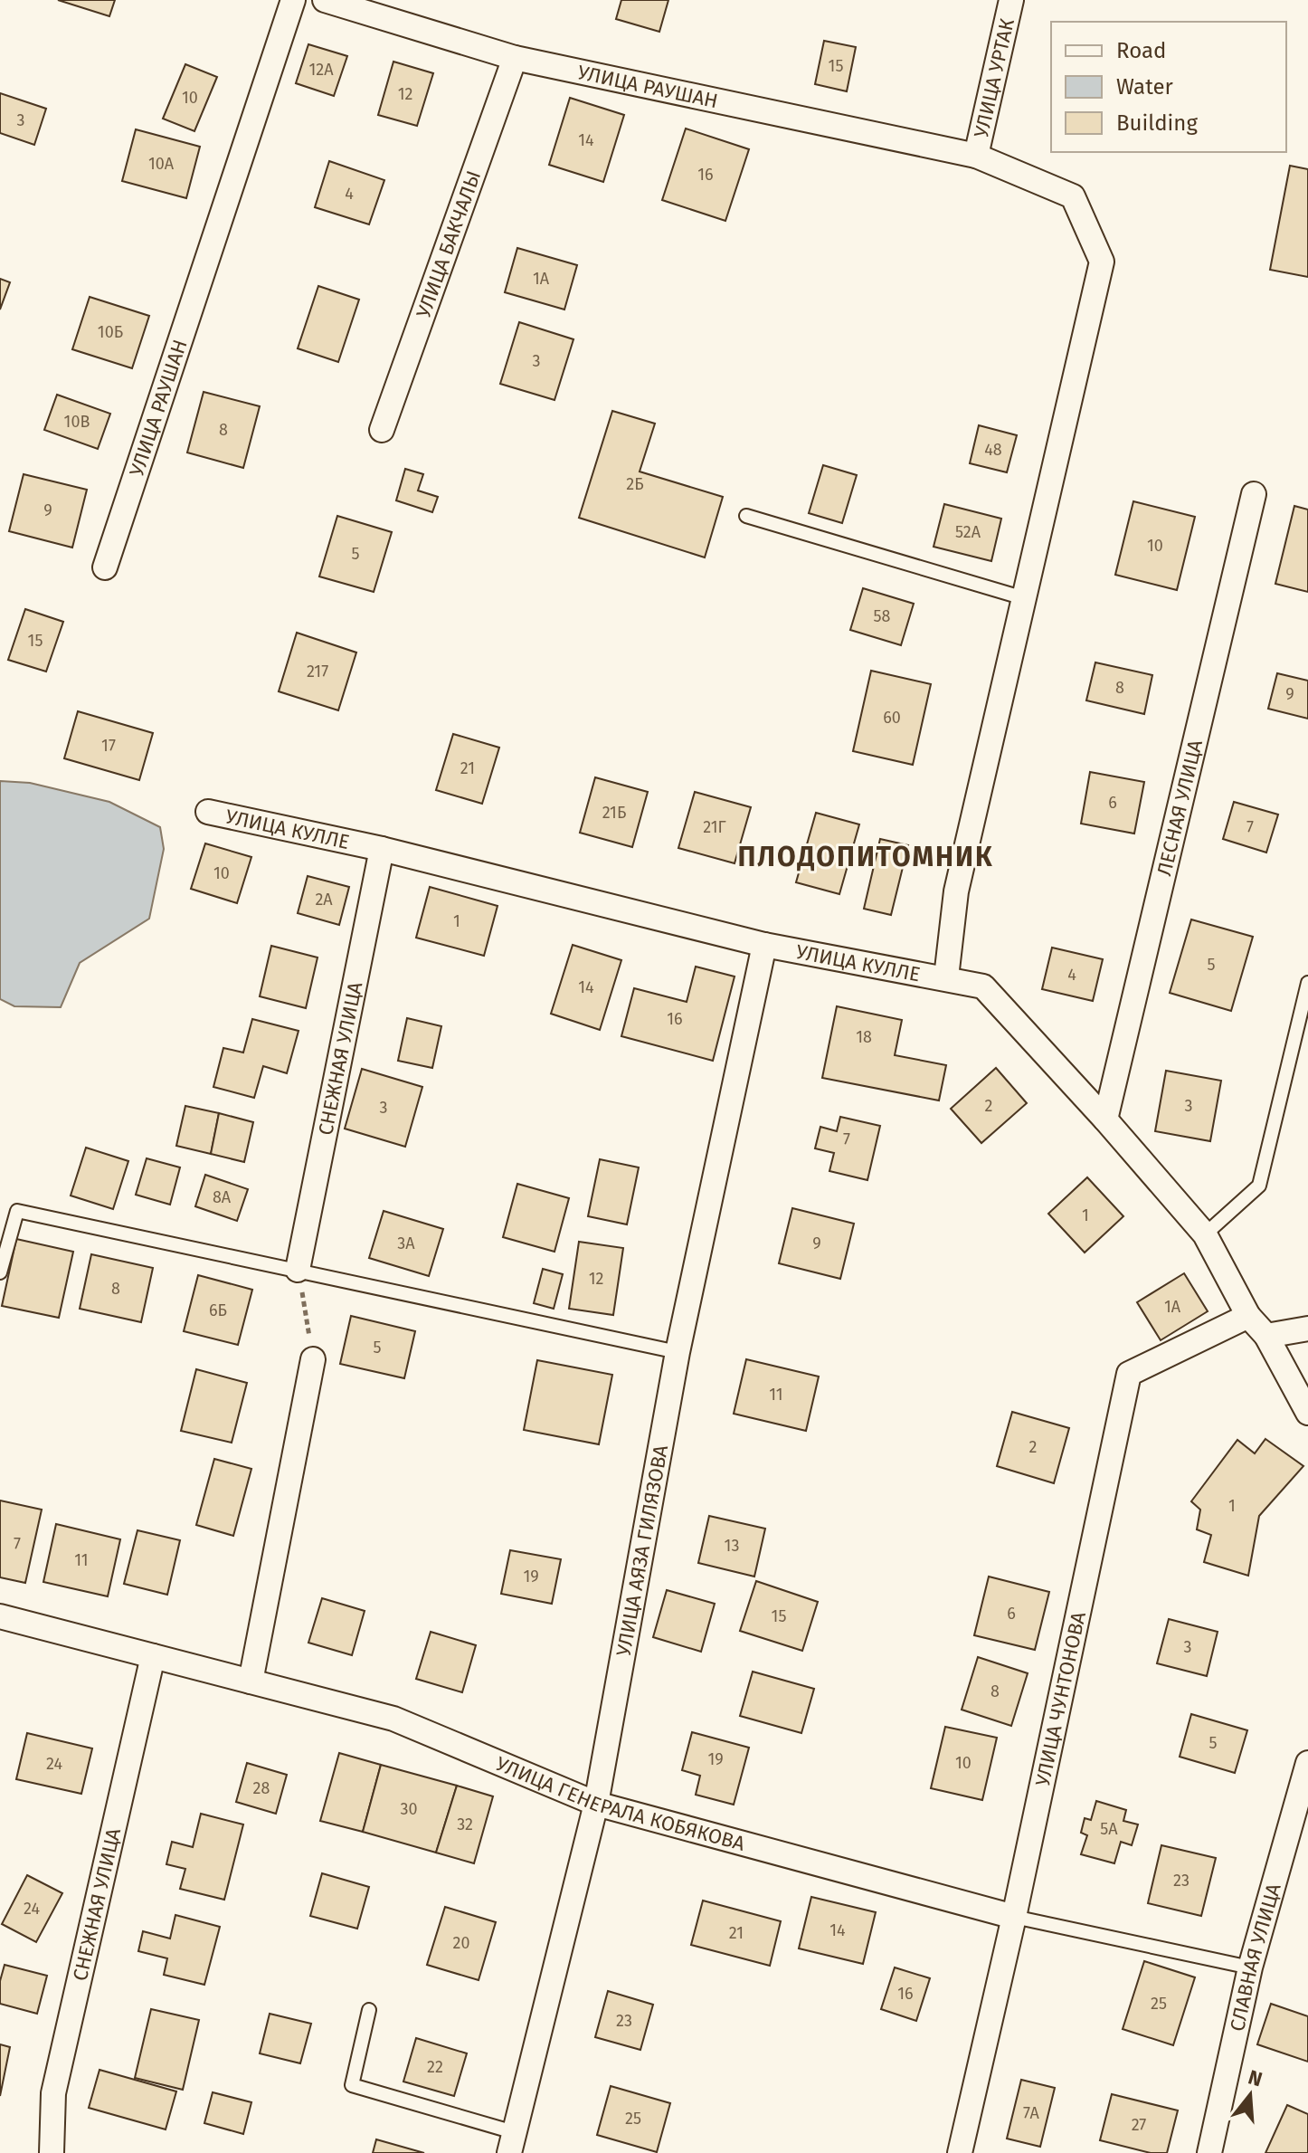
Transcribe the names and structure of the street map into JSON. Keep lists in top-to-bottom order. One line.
{"streets":{"street":["УЛИЦА УРТАК","УЛИЦА РАУШАН","УЛИЦА БАКЧАЛЫ","ЛЕСНАЯ УЛИЦА","УЛИЦА КУЛЛЕ","СНЕЖНАЯ УЛИЦА","УЛИЦА АЯЗА ГИЛЯЗОВА","УЛИЦА ЧУНТОНОВА","УЛИЦА ГЕНЕРАЛА КОБЯКОВА","СЛАВНАЯ УЛИЦА"]},"crossings":[["УЛИЦА УРТАК","УЛИЦА РАУШАН"],["УЛИЦА РАУШАН","УЛИЦА БАКЧАЛЫ"],["УЛИЦА РАУШАН","УЛИЦА КУЛЛЕ"],["ЛЕСНАЯ УЛИЦА","УЛИЦА КУЛЛЕ"],["УЛИЦА КУЛЛЕ","СНЕЖНАЯ УЛИЦА"],["УЛИЦА КУЛЛЕ","УЛИЦА АЯЗА ГИЛЯЗОВА"],["УЛИЦА КУЛЛЕ","УЛИЦА ЧУНТОНОВА"],["СНЕЖНАЯ УЛИЦА","УЛИЦА ГЕНЕРАЛА КОБЯКОВА"],["УЛИЦА АЯЗА ГИЛЯЗОВА","УЛИЦА ГЕНЕРАЛА КОБЯКОВА"],["УЛИЦА ЧУНТОНОВА","УЛИЦА ГЕНЕРАЛА КОБЯКОВА"],["УЛИЦА ГЕНЕРАЛА КОБЯКОВА","СЛАВНАЯ УЛИЦА"]],"districts":["ПЛОДОПИТОМНИК"],"house_numbers":["15","12А","12","10","3","14","10А","16","4","1А","10Б","3","10В","8","48","2Б","9","52А","10","5","58","15","217","8","9","60","17","21","6","21Б","21Г","7","10","2А","1","5","4","14","16","18","2","3","3","7","8А","1","3А","9","12","8","1А","6Б","5","11","2","1","7","13","11","19","6","15","3","8","5","19","10","24","28","30","32","5А","23","24","14","21","20","16","25","23","22","7А","25","27"],"legend":["Road","Water","Building"],"north":"top"}
